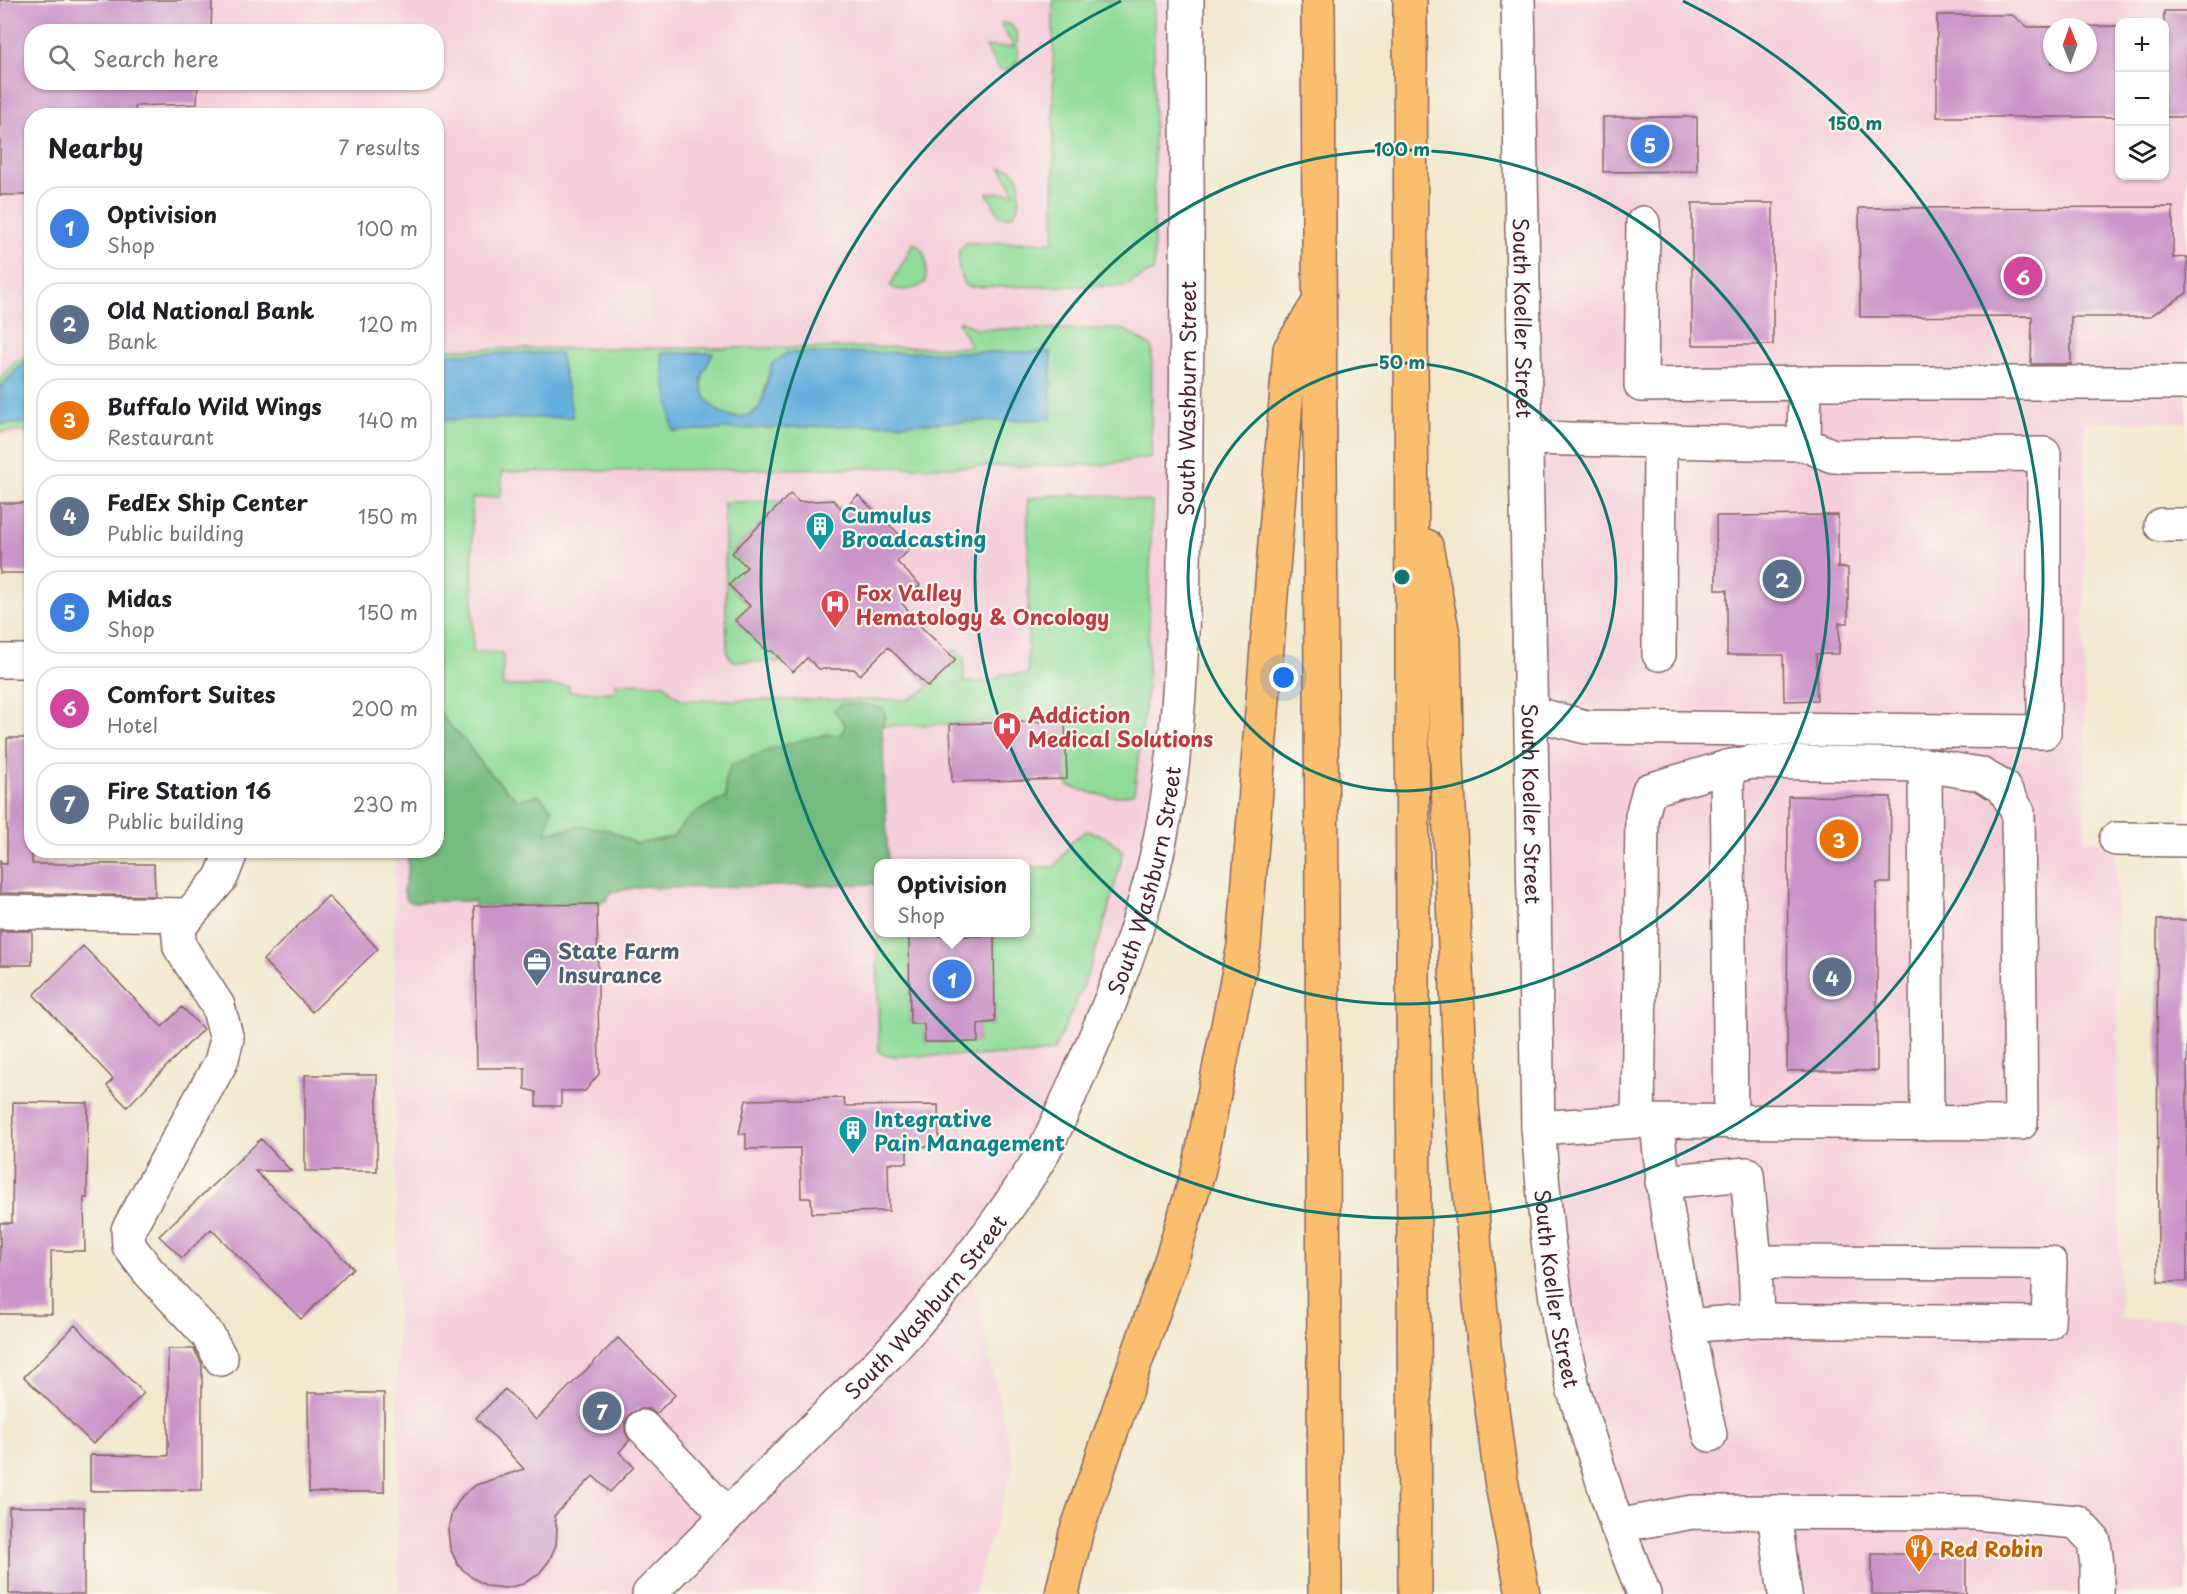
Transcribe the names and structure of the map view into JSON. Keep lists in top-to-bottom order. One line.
{"streets":{"street":["South Koeller Street","South Washburn Street"]},"places":{"building":["Cumulus Broadcasting","Integrative Pain Management"],"hospital":["Fox Valley Hematology & Oncology","Addiction Medical Solutions"],"office":["State Farm Insurance"],"restaurant":["Red Robin"]},"north":"top","page":{"map_buttons":["+","−"],"search":"Search here","heading":["Nearby","7 results"],"pins":["5","6","2","3","4","1","7"],"list":[{"mark":"1","name":"Optivision","note":"Shop","value":"100 m"},{"mark":"2","name":"Old National Bank","note":"Bank","value":"120 m"},{"mark":"3","name":"Buffalo Wild Wings","note":"Restaurant","value":"140 m"},{"mark":"4","name":"FedEx Ship Center","note":"Public building","value":"150 m"},{"mark":"5","name":"Midas","note":"Shop","value":"150 m"},{"mark":"6","name":"Comfort Suites","note":"Hotel","value":"200 m"},{"mark":"7","name":"Fire Station 16","note":"Public building","value":"230 m"}],"popup":["Optivision","Shop"]},"rings":["150 m","100 m","50 m"]}
